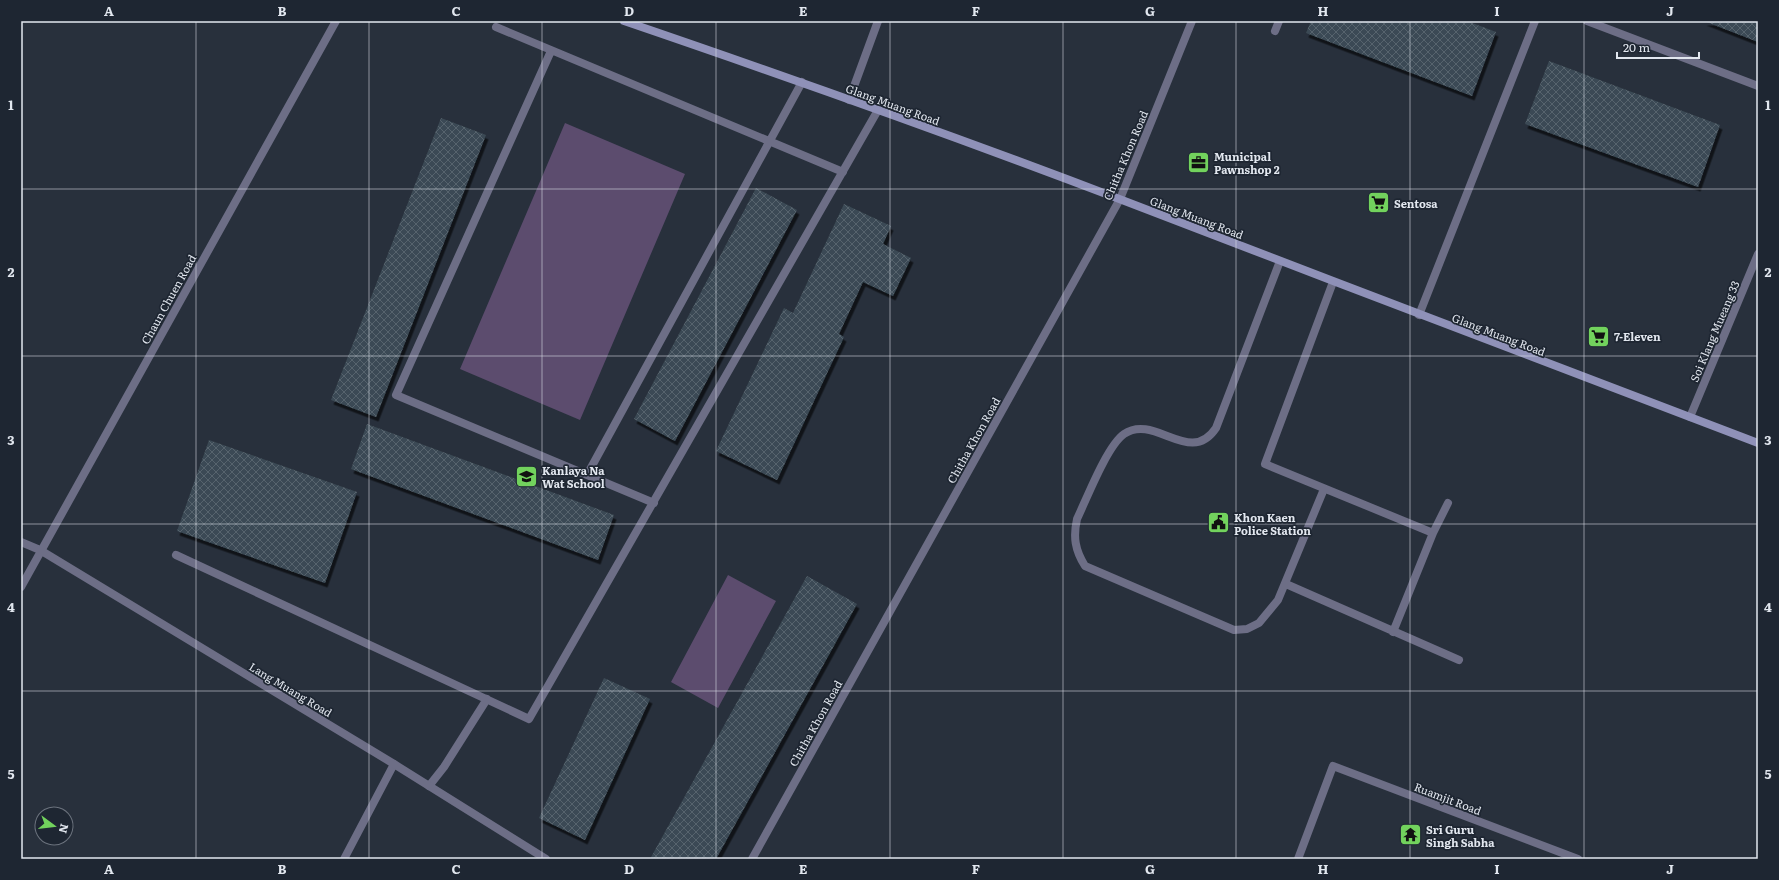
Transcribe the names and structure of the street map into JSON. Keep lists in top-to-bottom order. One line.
{"streets":{"main road":["Glang Muang Road"],"street":["Chitha Khon Road","Chaun Chuen Road","Soi Klang Mueang 33","Lang Muang Road","Ruamjit Road"]},"crossings":[["Glang Muang Road","Chitha Khon Road"],["Glang Muang Road","Soi Klang Mueang 33"],["Chaun Chuen Road","Lang Muang Road"]],"places":{"office":["Municipal Pawnshop 2"],"supermarket":["Sentosa","7-Eleven"],"school or university":["Kanlaya Na Wat School"],"public building":["Khon Kaen Police Station"],"temple":["Sri Guru Singh Sabha"]},"scale_bar":"20 m","north":"right","grid":{"columns":["A","B","C","D","E","F","G","H","I","J"],"rows":["1","2","3","4","5"]}}
